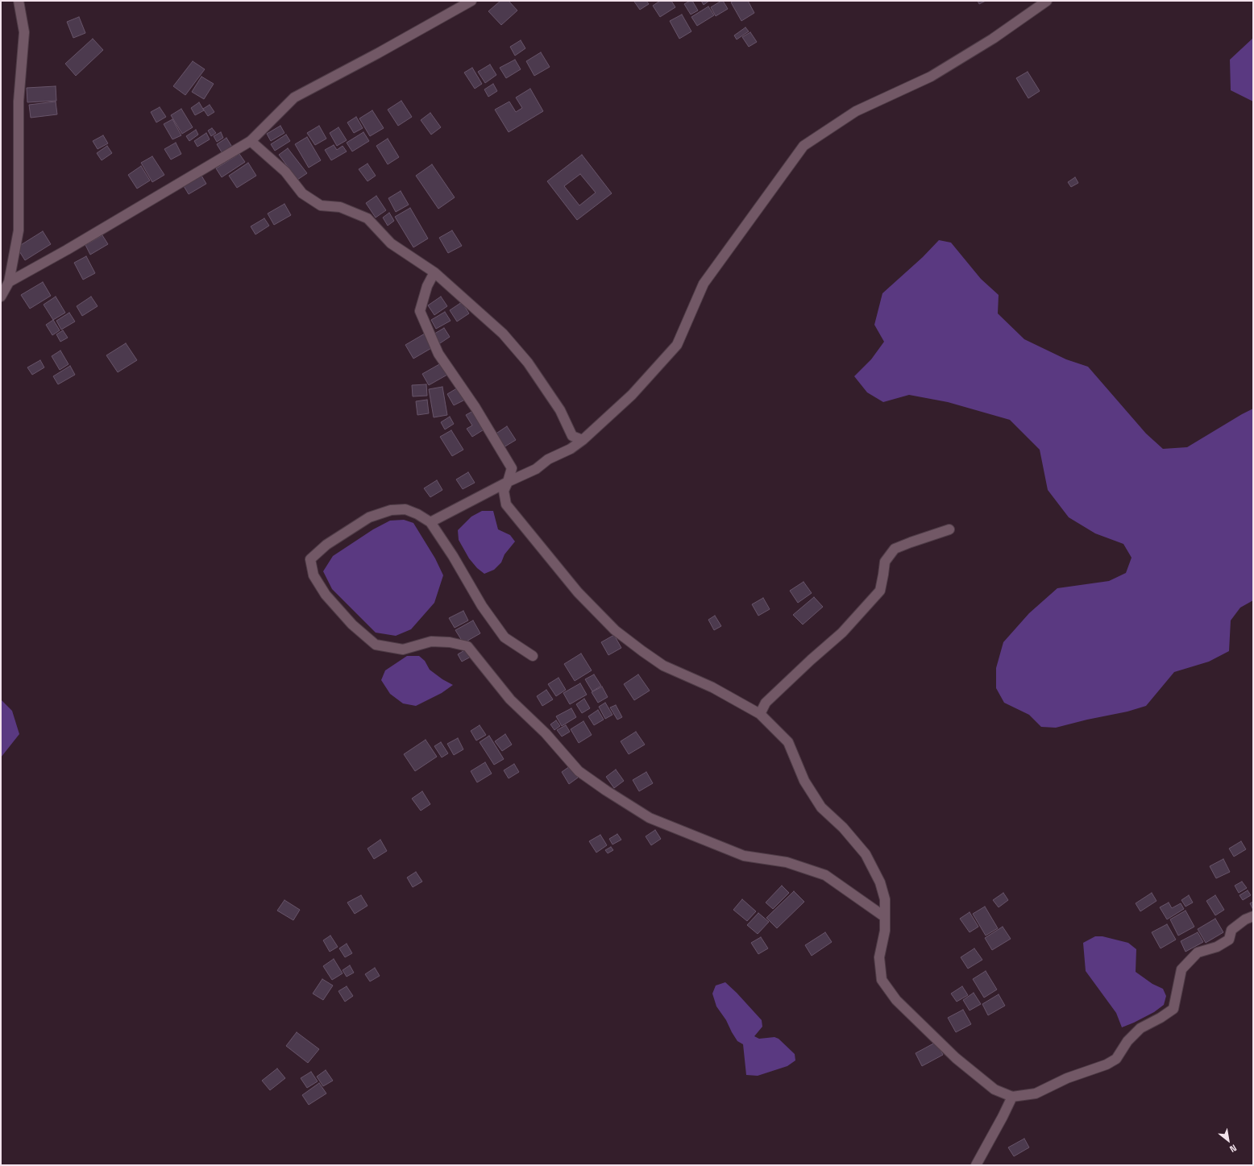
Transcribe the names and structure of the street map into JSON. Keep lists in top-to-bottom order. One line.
{"north":"bottom right"}
